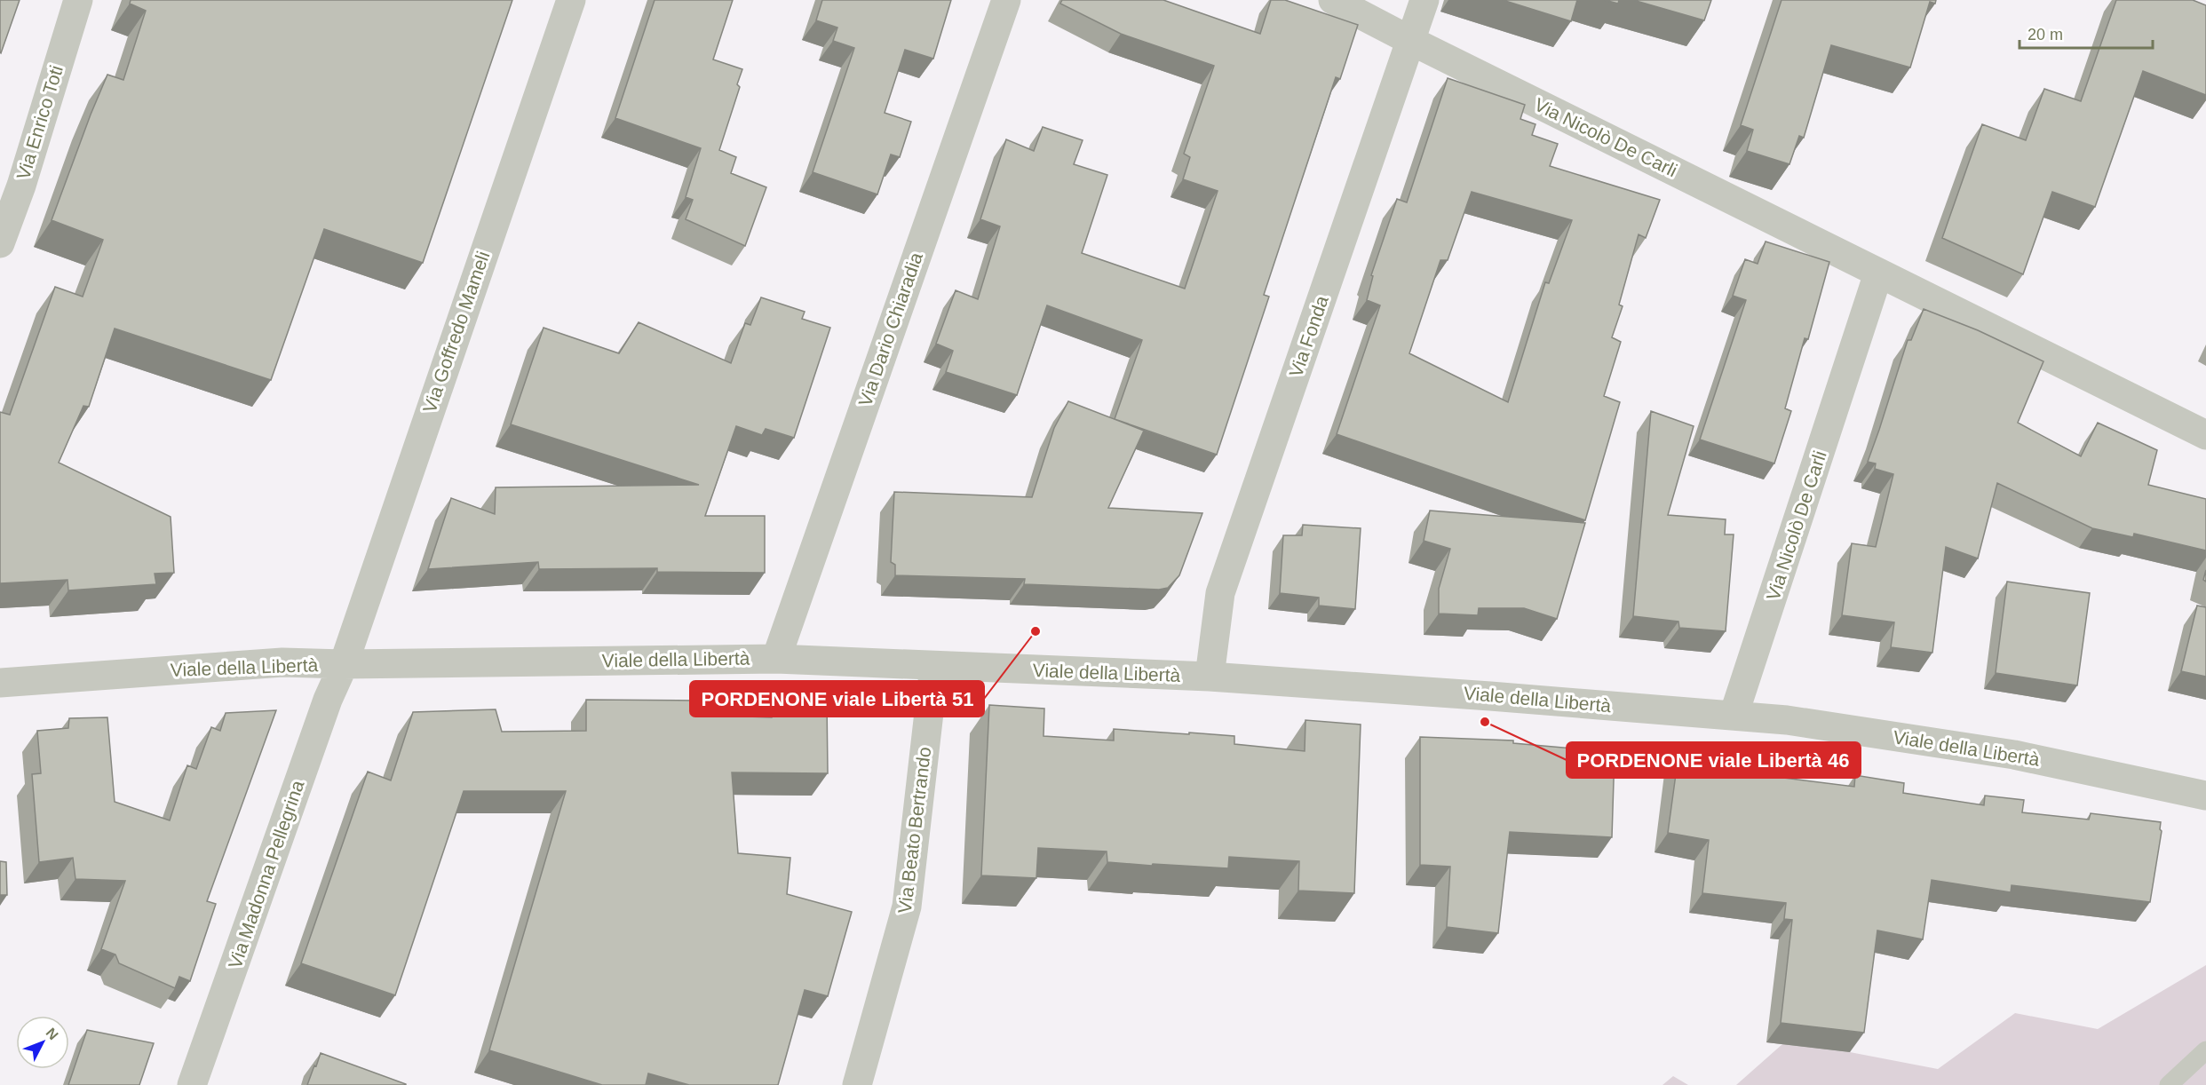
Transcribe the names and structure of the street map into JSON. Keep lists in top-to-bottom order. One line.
{"streets":{"street":["Via Enrico Toti","Via Nicolò De Carli","Via Dario Chiaradia","Via Goffredo Mameli","Via Fonda","Viale della Libertà","Via Beato Bertrando","Via Madonna Pellegrina"]},"crossings":[["Via Nicolò De Carli","Via Fonda"],["Via Nicolò De Carli","Viale della Libertà"],["Via Dario Chiaradia","Viale della Libertà"],["Via Goffredo Mameli","Viale della Libertà"],["Via Goffredo Mameli","Via Madonna Pellegrina"],["Via Fonda","Viale della Libertà"],["Viale della Libertà","Via Beato Bertrando"],["Viale della Libertà","Via Madonna Pellegrina"]],"places":["PORDENONE viale Libertà 51","PORDENONE viale Libertà 46"],"scale_bar":"20 m","north":"top right"}
